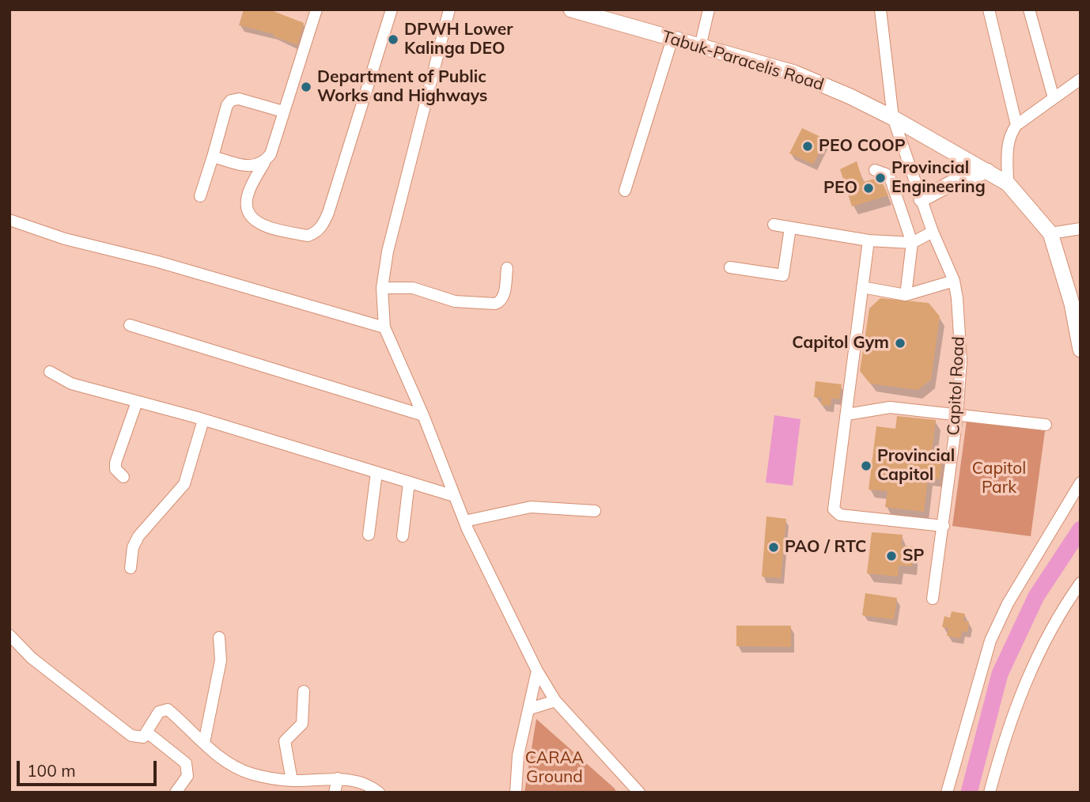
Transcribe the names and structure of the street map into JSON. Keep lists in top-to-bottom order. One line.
{"streets":{"main road":["Tabuk-Paracelis Road"],"street":["Capitol Road"]},"crossings":[["Tabuk-Paracelis Road","Capitol Road"]],"parks":["Capitol Park","CARAA Ground"],"places":["DPWH Lower Kalinga DEO","Department of Public Works and Highways","PEO COOP","Provincial Engineering","PEO","Capitol Gym","Provincial Capitol","PAO / RTC","SP"],"scale_bar":"100 m"}
